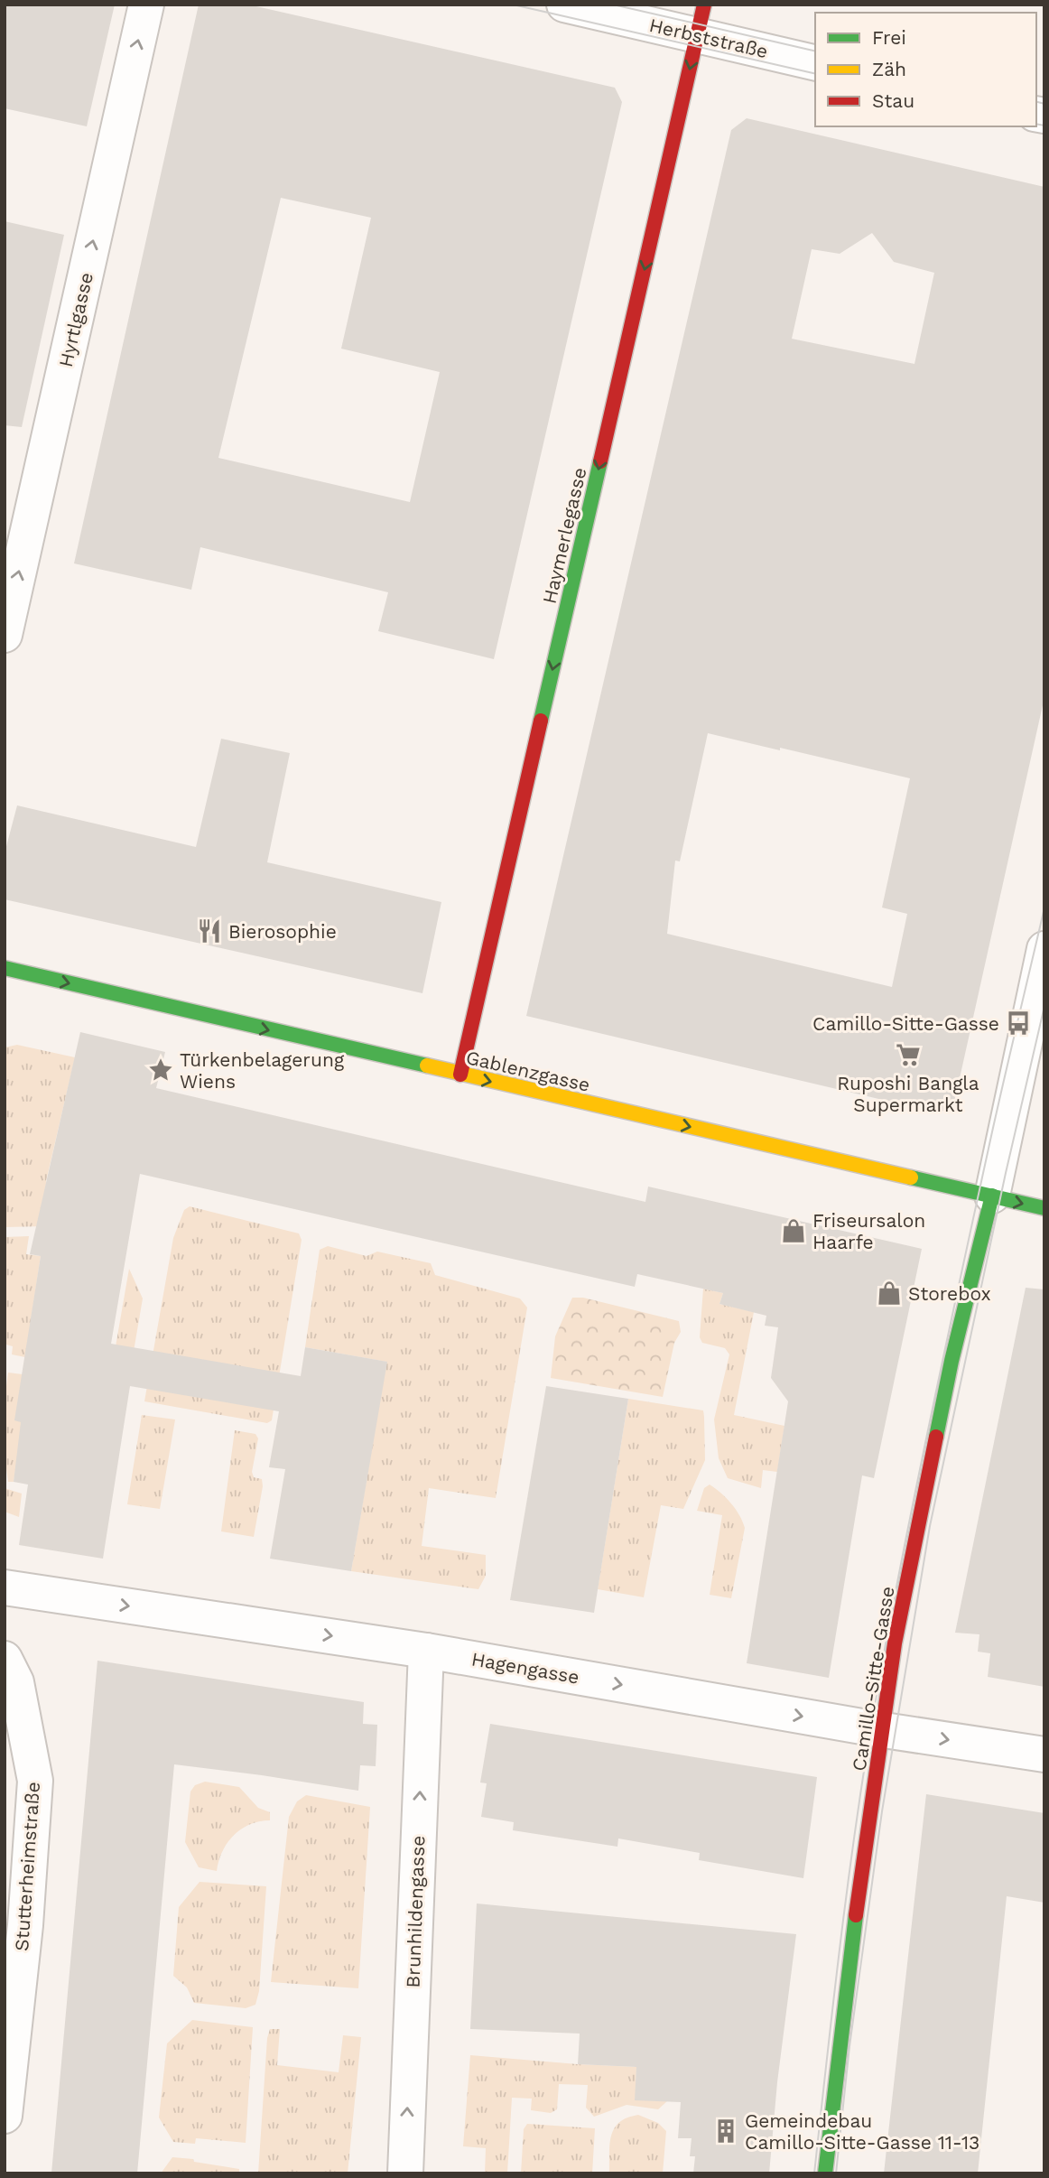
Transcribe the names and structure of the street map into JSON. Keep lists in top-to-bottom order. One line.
{"streets":{"street":["Herbststraße","Hyrtlgasse","Haymerlegasse","Gablenzgasse","Hagengasse","Camillo-Sitte-Gasse","Stutterheimstraße","Brunhildengasse"]},"crossings":[["Herbststraße","Haymerlegasse"],["Haymerlegasse","Gablenzgasse"],["Gablenzgasse","Camillo-Sitte-Gasse"],["Hagengasse","Camillo-Sitte-Gasse"],["Hagengasse","Brunhildengasse"]],"one_way":["Hyrtlgasse","Haymerlegasse","Gablenzgasse","Hagengasse","Brunhildengasse"],"places":{"restaurant":["Bierosophie"],"bus stop":["Camillo-Sitte-Gasse"],"supermarket":["Ruposhi Bangla Supermarkt"],"place":["Türkenbelagerung Wiens"],"shop":["Friseursalon Haarfe","Storebox"],"building":["Gemeindebau Camillo-Sitte-Gasse 11-13"]},"legend":["Frei","Zäh","Stau"]}
